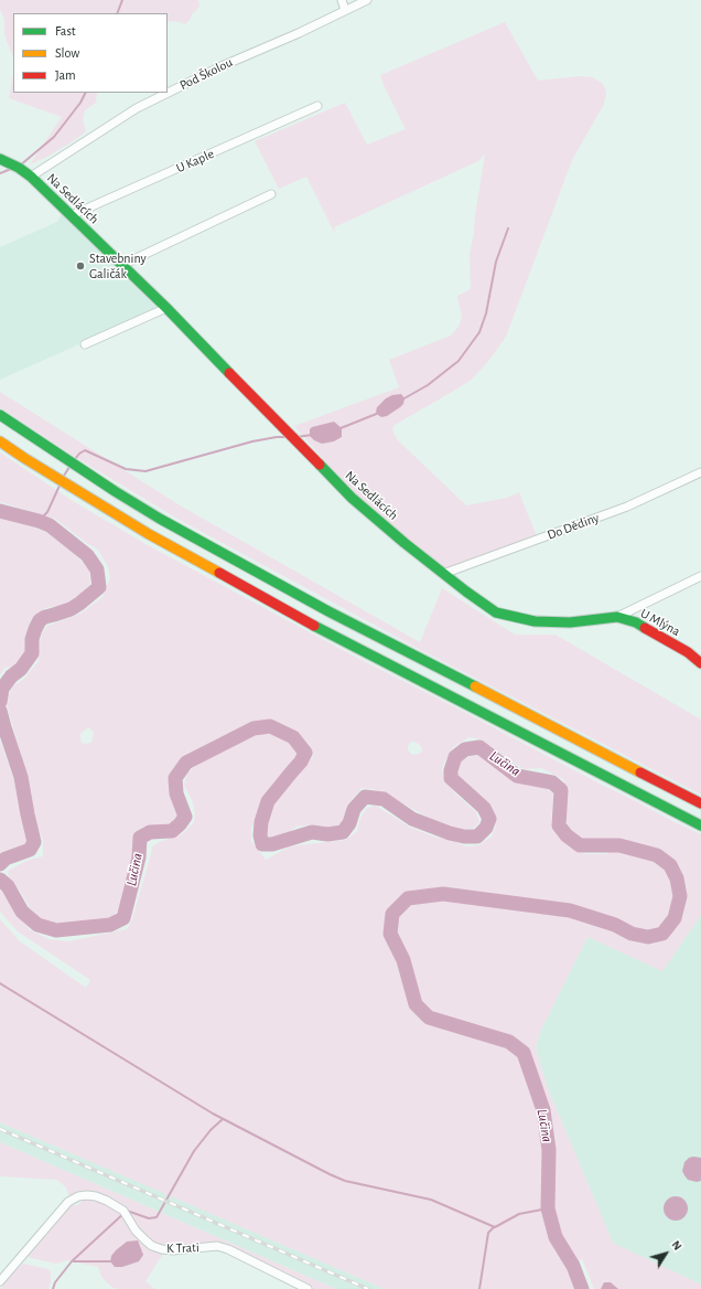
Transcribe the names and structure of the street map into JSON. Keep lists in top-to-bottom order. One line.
{"streets":{"main road":["Na Sedlácích","U Mlýna"],"street":["Pod Školou","U Kaple","Do Dědiny","K Trati"]},"crossings":[["Pod Školou","Na Sedlácích"],["U Kaple","Na Sedlácích"],["Na Sedlácích","Do Dědiny"],["Na Sedlácích","U Mlýna"]],"water":["Lučina"],"places":["Stavebniny Galičák"],"legend":["Fast","Slow","Jam"],"north":"top right"}
